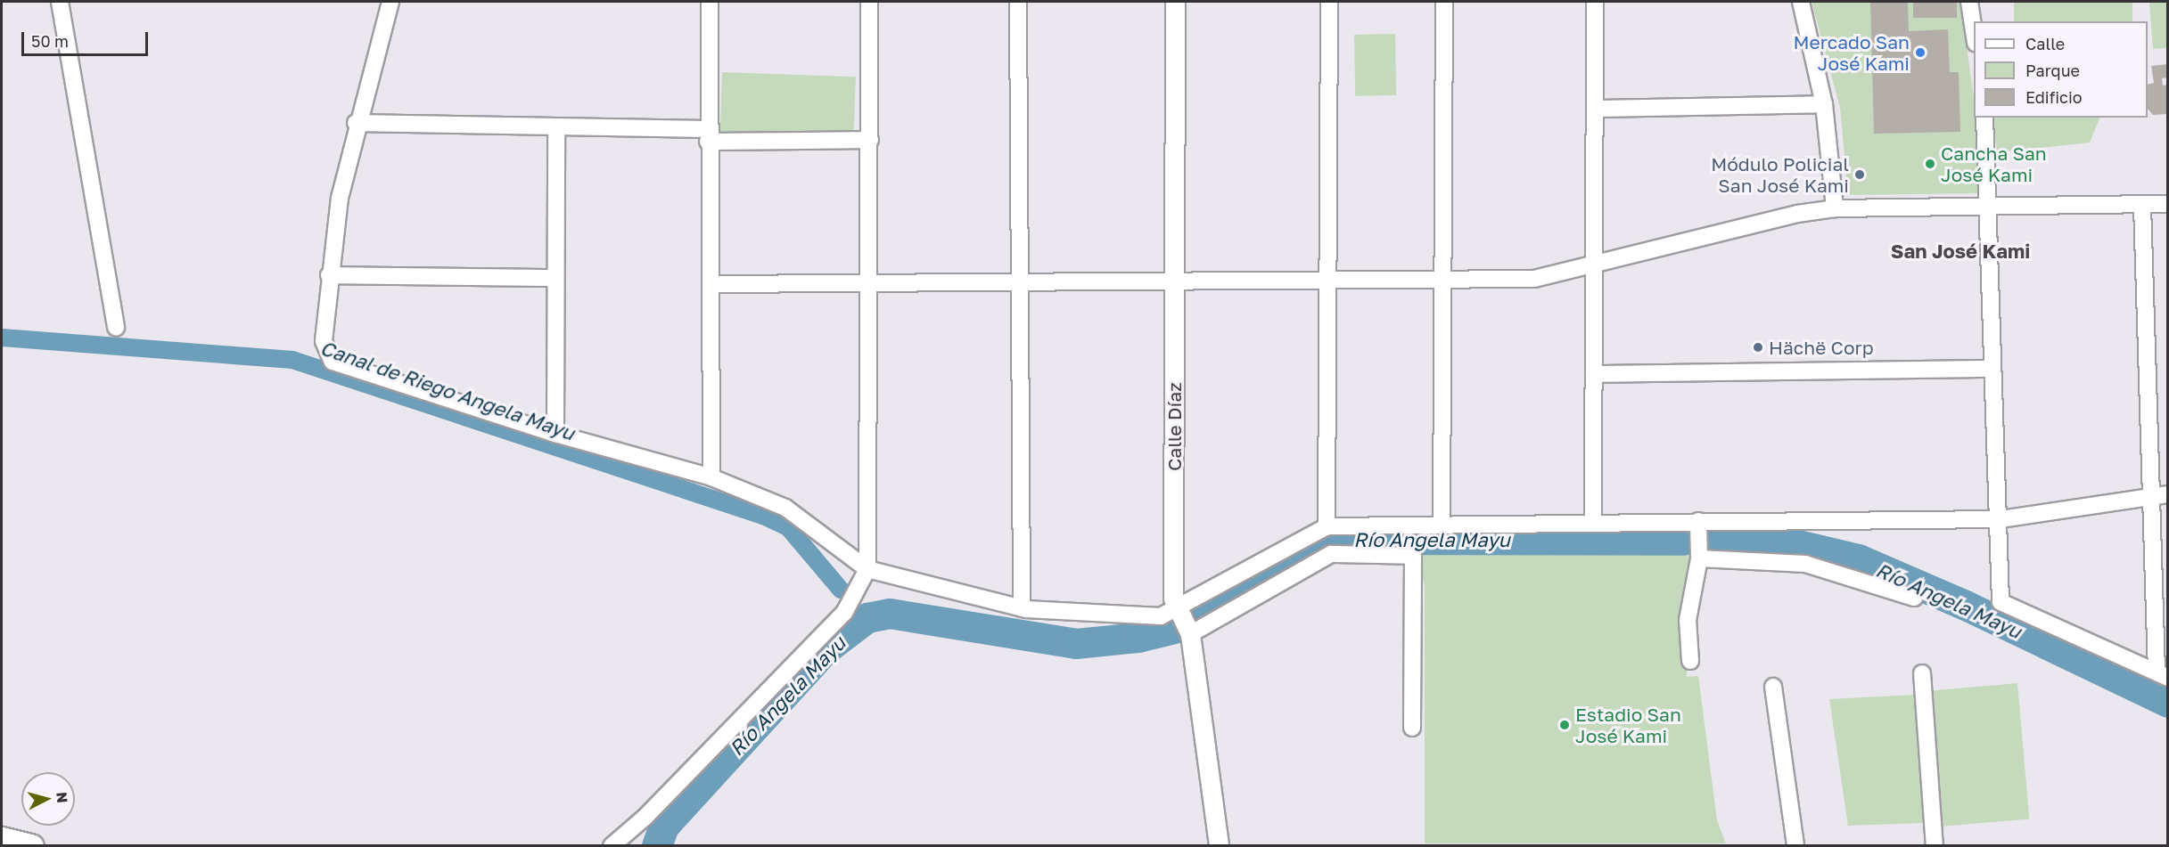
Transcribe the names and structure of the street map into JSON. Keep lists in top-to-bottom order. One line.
{"streets":{"street":["Calle Díaz"]},"districts":["San José Kami"],"water":["Canal de Riego Angela Mayu","Río Angela Mayu"],"places":["Mercado San José Kami","Cancha San José Kami","Módulo Policial San José Kami","Hächë Corp","Estadio San José Kami"],"legend":["Calle","Parque","Edificio"],"scale_bar":"50 m","north":"right"}
